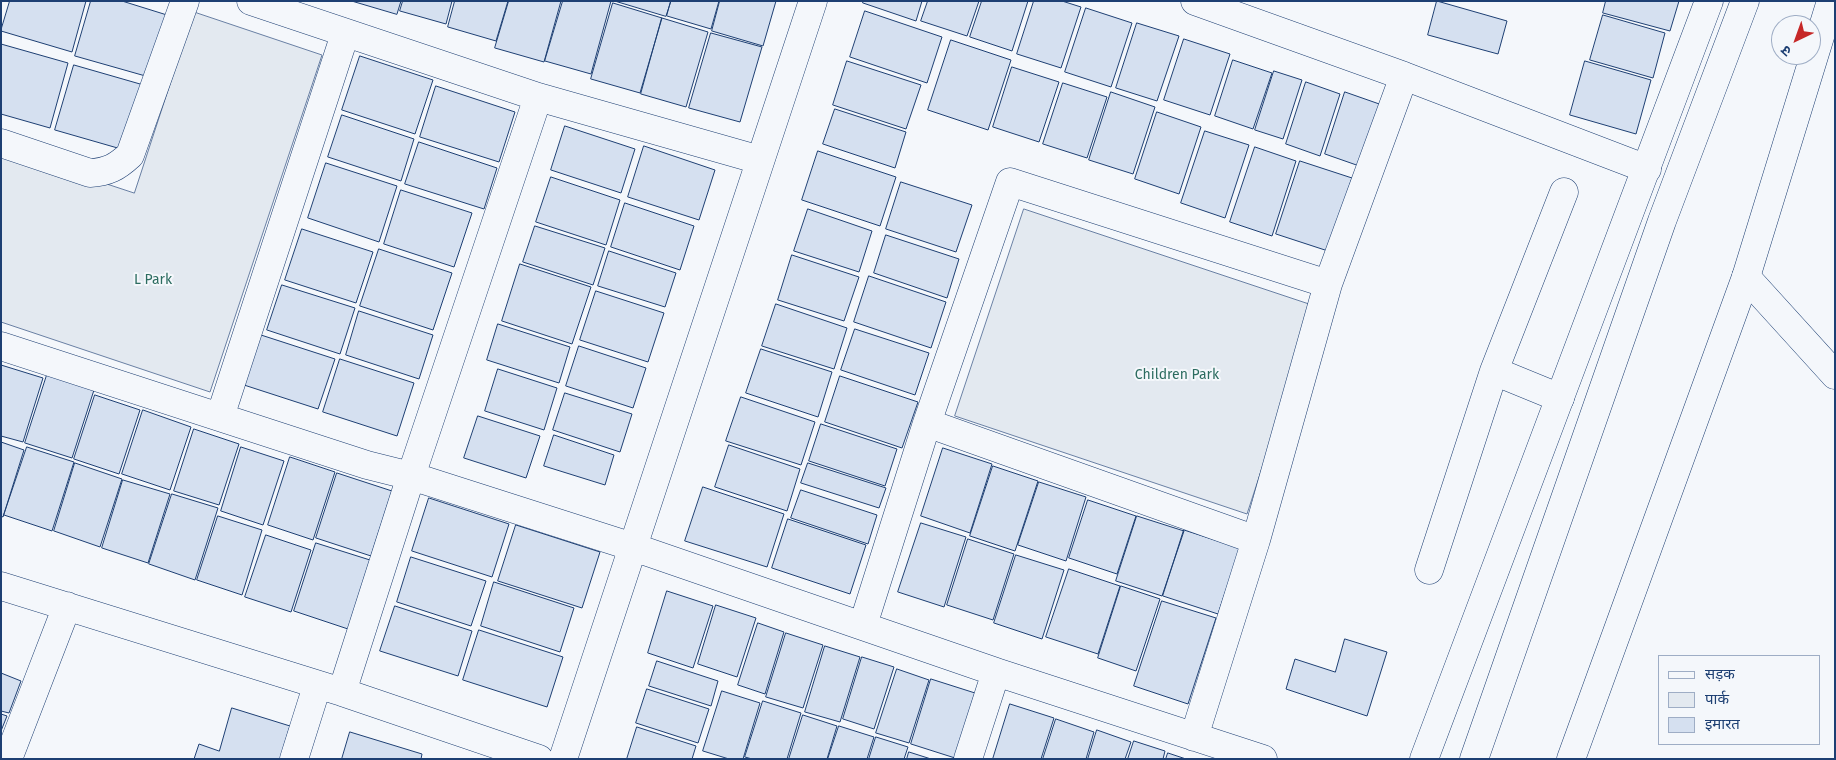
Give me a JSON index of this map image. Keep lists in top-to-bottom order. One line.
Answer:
{"parks":["L Park","Children Park"],"legend":["सड़क","पार्क","इमारत"],"north":"bottom left"}
